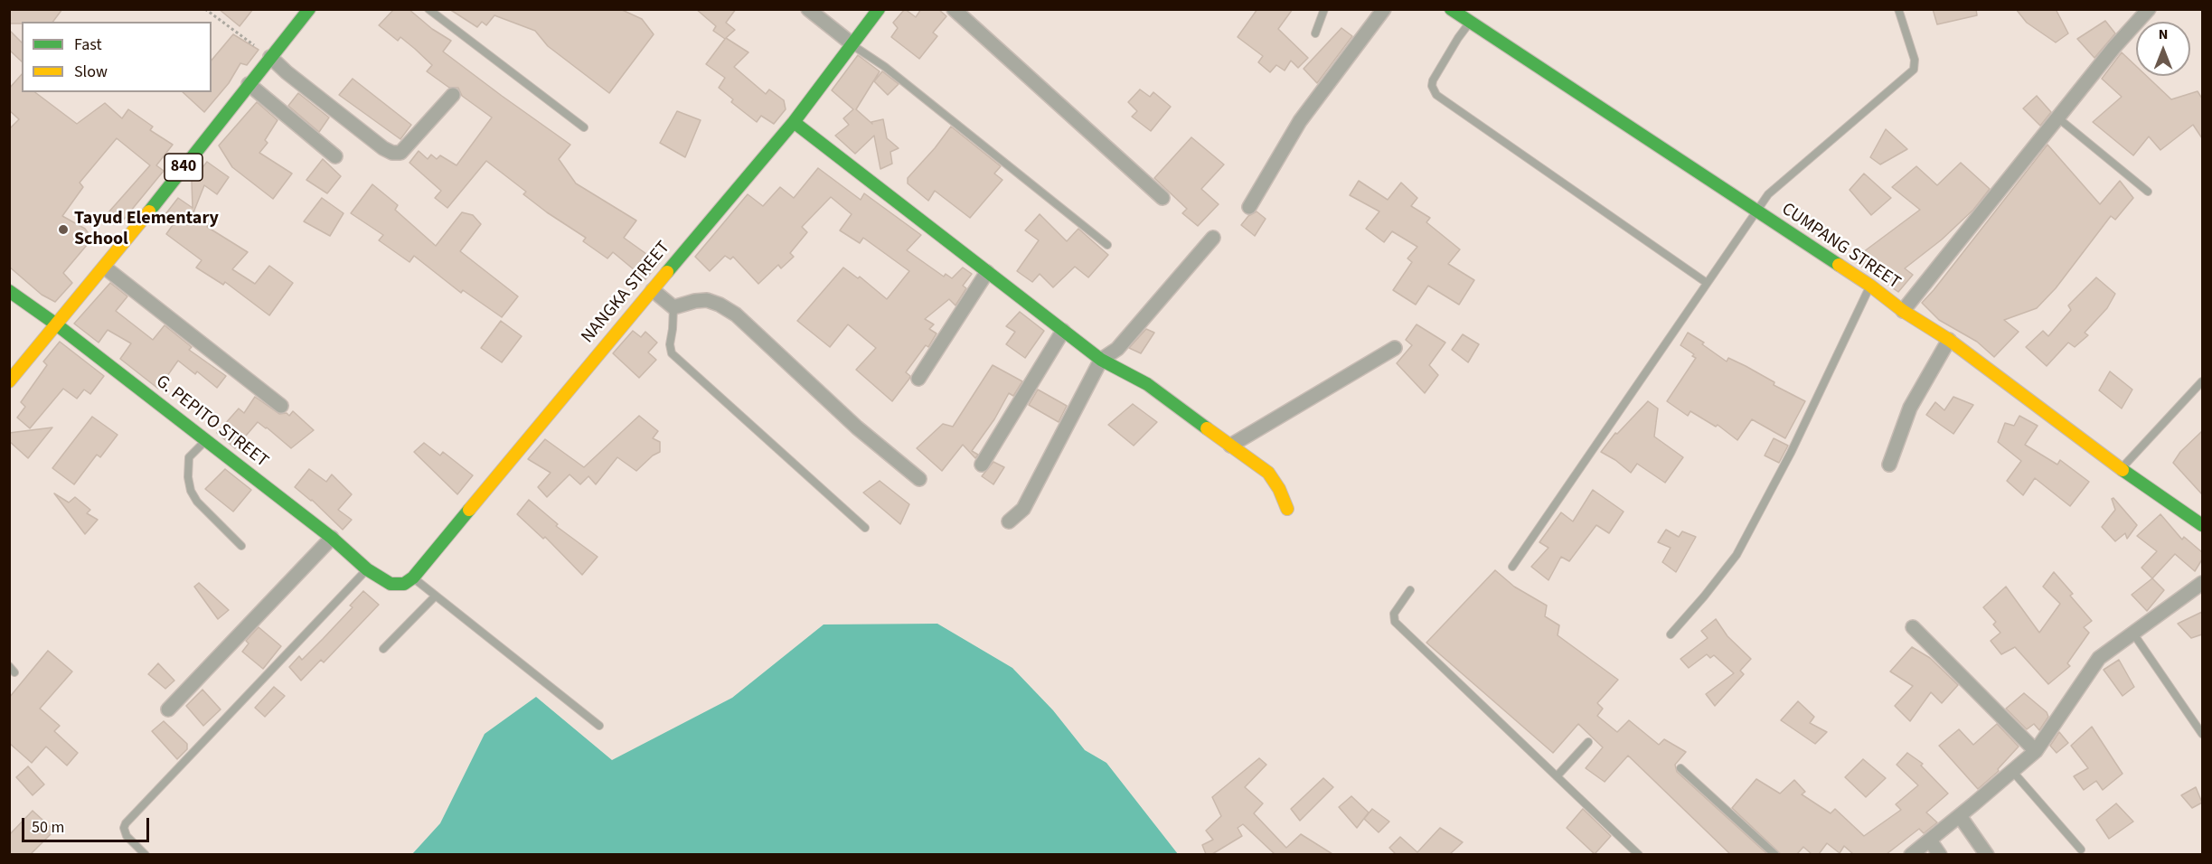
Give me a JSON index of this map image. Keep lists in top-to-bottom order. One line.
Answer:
{"streets":{"main road":["840","CUMPANG STREET","NANGKA STREET","G. PEPITO STREET"]},"crossings":[["840","G. PEPITO STREET"],["NANGKA STREET","G. PEPITO STREET"]],"places":["Tayud Elementary School"],"legend":["Fast","Slow"],"scale_bar":"50 m","north":"top"}
